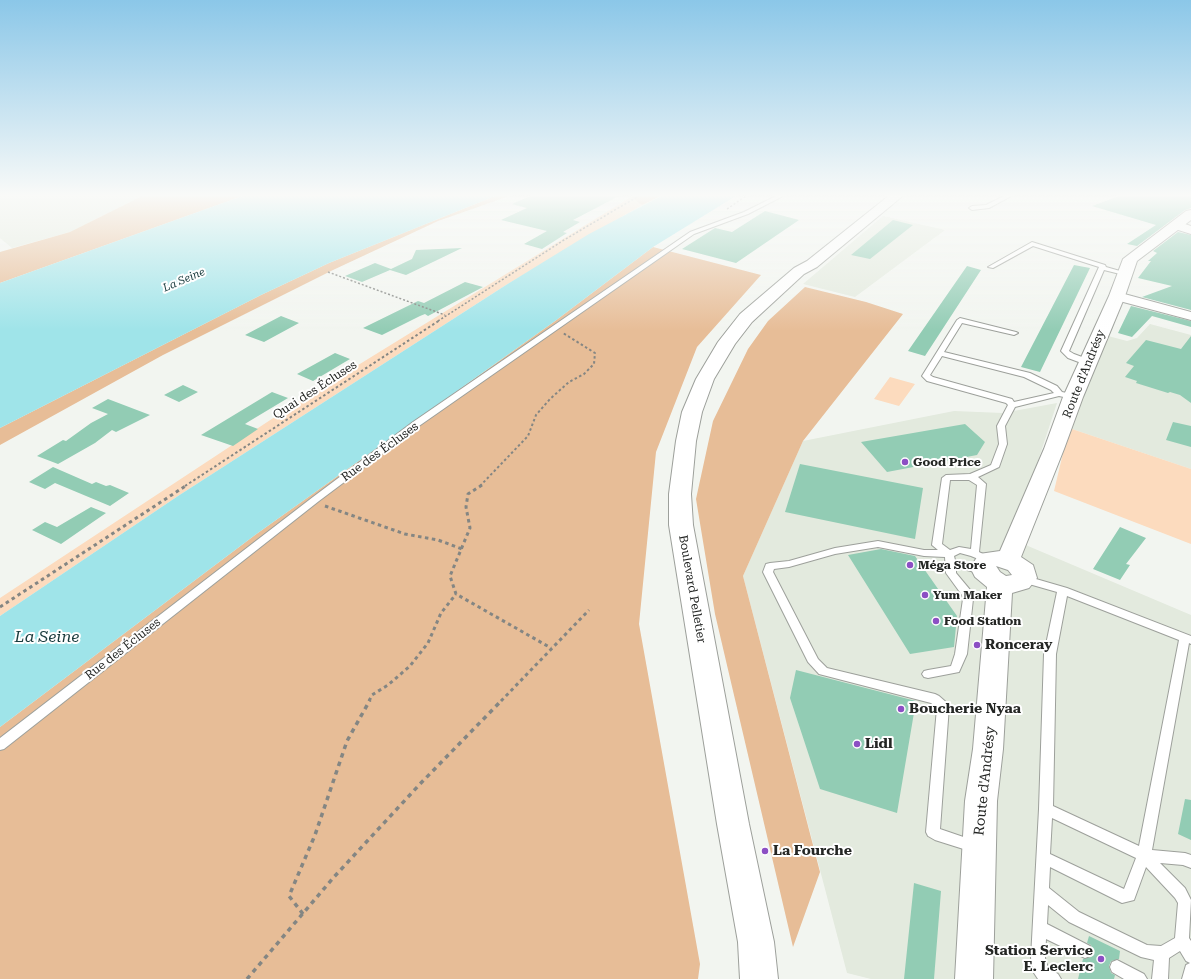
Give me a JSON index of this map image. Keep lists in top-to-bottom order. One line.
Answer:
{"streets":{"main road":["Route d'Andrésy","Boulevard Pelletier"],"lane":["Rue des Écluses"],"path":["Quai des Écluses"]},"water":["La Seine"],"places":["Good Price","Méga Store","Yum Maker","Food Station","Ronceray","Boucherie Nyaa","Lidl","La Fourche","Station Service E. Leclerc"]}
